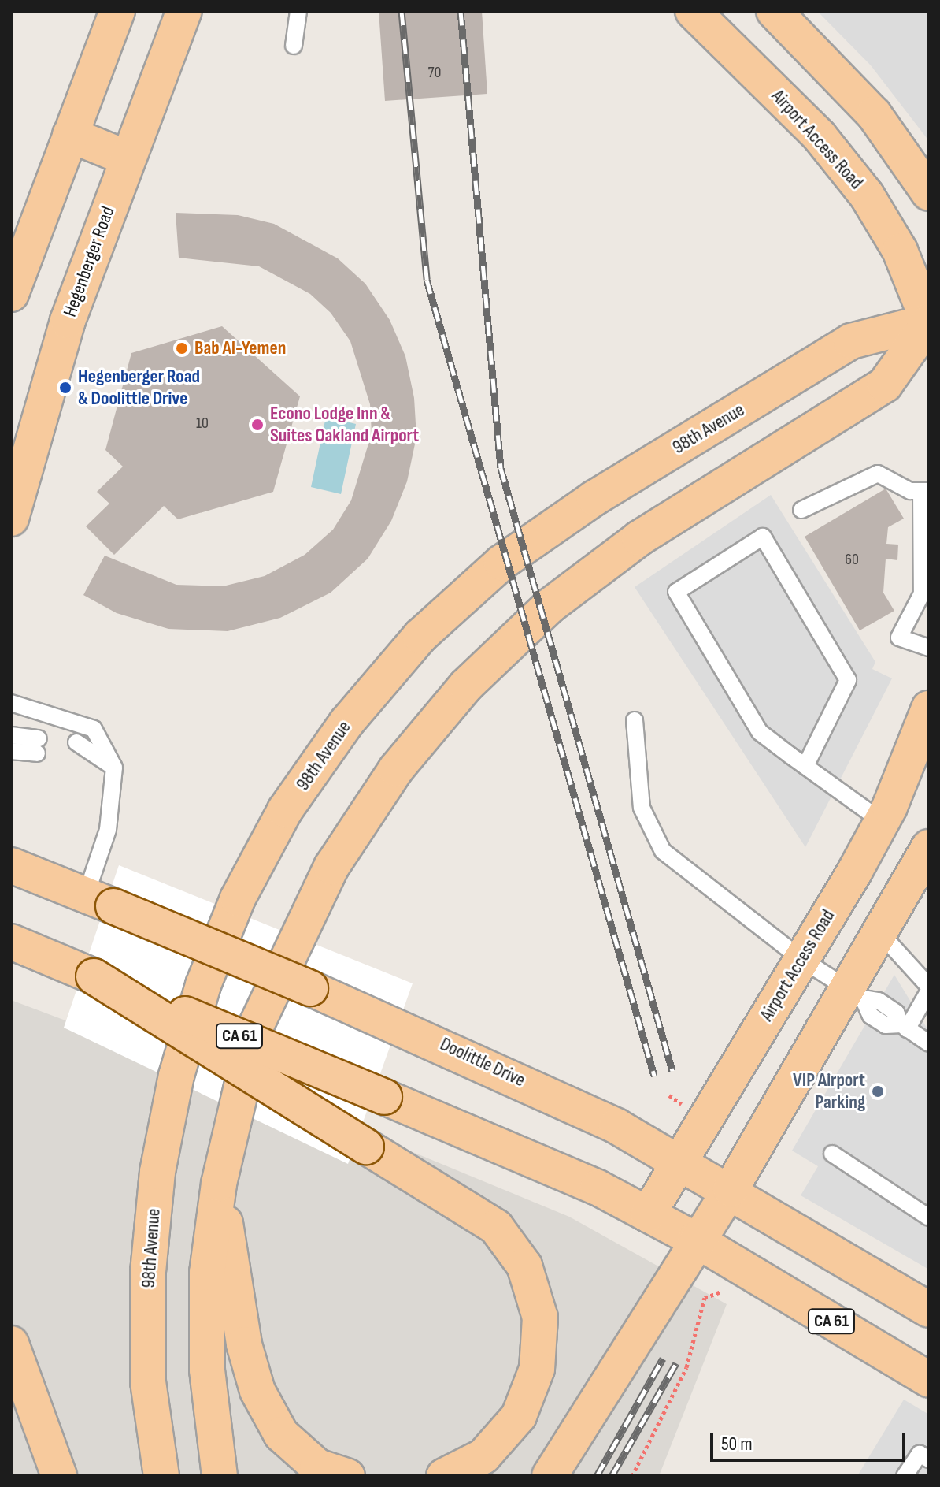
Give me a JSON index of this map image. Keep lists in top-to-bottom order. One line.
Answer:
{"streets":{"main road":["Airport Access Road","Hegenberger Road","98th Avenue","CA 61","Doolittle Drive"]},"crossings":[["Airport Access Road","98th Avenue"],["Airport Access Road","CA 61"],["Airport Access Road","Doolittle Drive"]],"places":["Bab Al-Yemen","Hegenberger Road & Doolittle Drive","Econo Lodge Inn & Suites Oakland Airport","VIP Airport Parking"],"house_numbers":["70","10","60"],"scale_bar":"50 m"}
